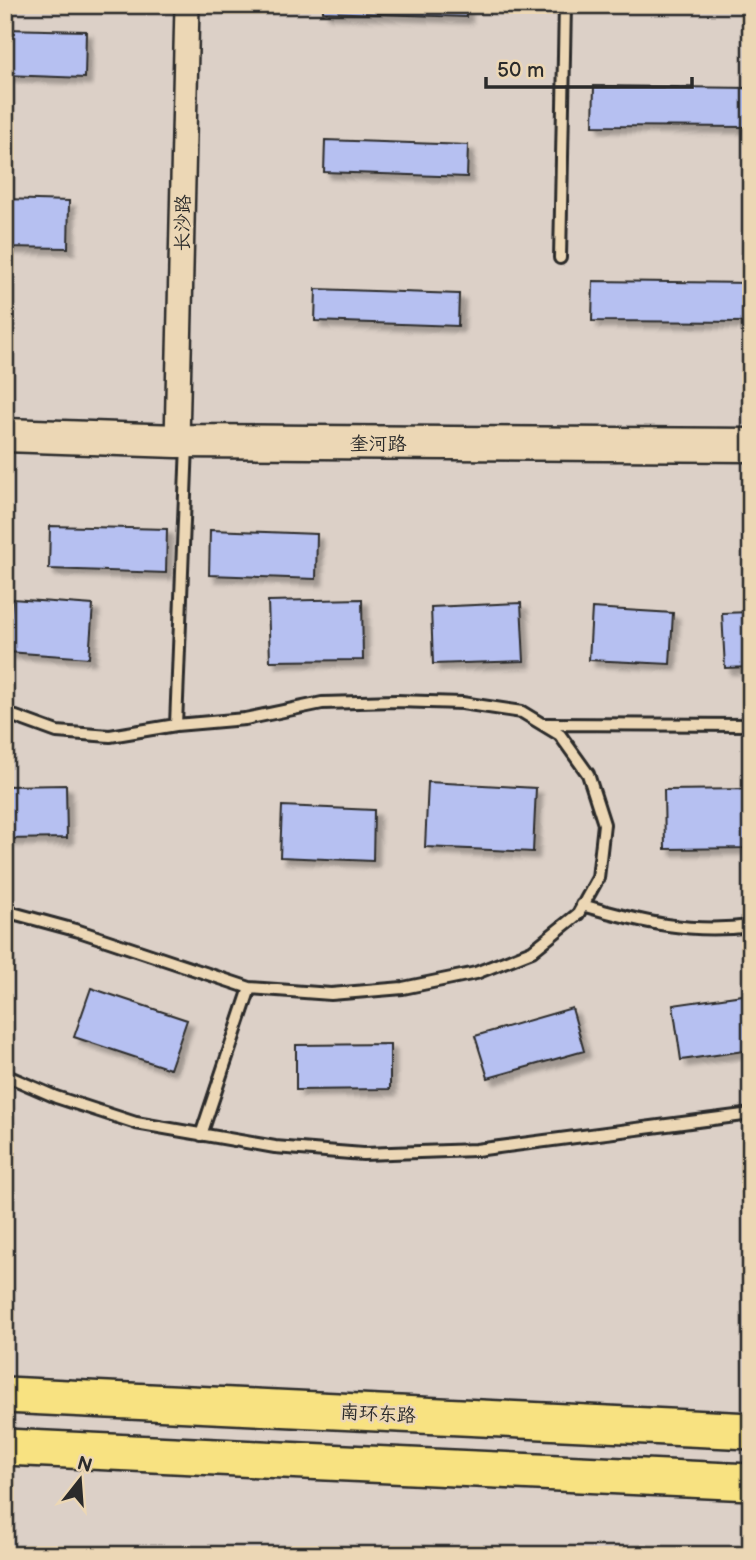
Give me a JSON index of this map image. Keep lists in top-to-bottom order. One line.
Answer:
{"streets":{"main road":["南环东路"],"street":["长沙路","奎河路"]},"crossings":[["长沙路","奎河路"]],"scale_bar":"50 m","north":"top"}
